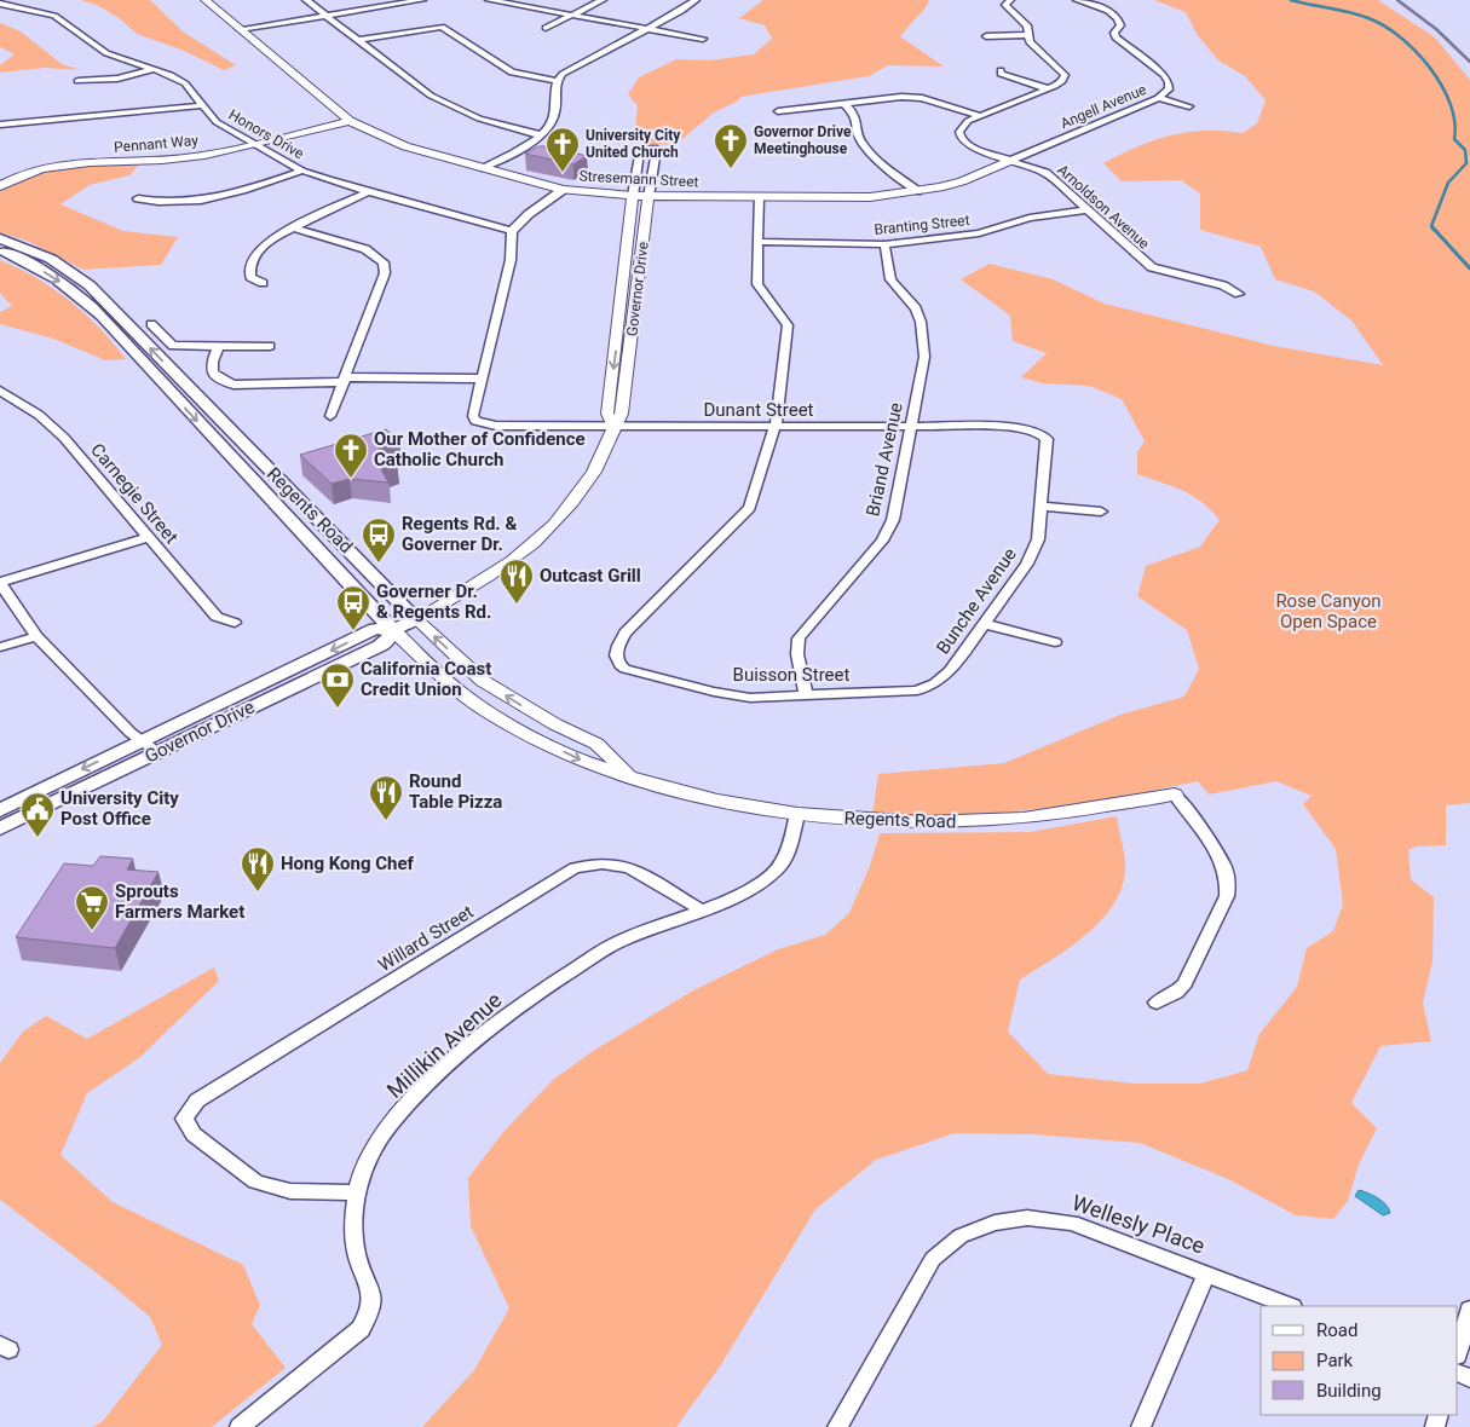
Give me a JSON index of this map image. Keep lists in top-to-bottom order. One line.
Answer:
{"streets":{"main road":["Governor Drive","Regents Road"],"street":["Angell Avenue","Honors Drive","Pennant Way","Stresemann Street","Arnoldson Avenue","Branting Street","Dunant Street","Briand Avenue","Carnegie Street","Bunche Avenue","Buisson Street","Willard Street","Millikin Avenue","Wellesly Place"]},"crossings":[["Angell Avenue","Stresemann Street"],["Angell Avenue","Arnoldson Avenue"],["Honors Drive","Pennant Way"],["Pennant Way","Stresemann Street"],["Stresemann Street","Arnoldson Avenue"],["Stresemann Street","Governor Drive"],["Arnoldson Avenue","Branting Street"],["Branting Street","Briand Avenue"],["Governor Drive","Dunant Street"],["Governor Drive","Regents Road"],["Dunant Street","Briand Avenue"],["Dunant Street","Bunche Avenue"],["Dunant Street","Buisson Street"],["Briand Avenue","Buisson Street"],["Regents Road","Millikin Avenue"],["Bunche Avenue","Buisson Street"],["Willard Street","Millikin Avenue"]],"parks":["Rose Canyon Open Space"],"places":{"church":["Governor Drive Meetinghouse","University City United Church","Our Mother of Confidence Catholic Church"],"bus stop":["Regents Rd. & Governer Dr.","Governer Dr. & Regents Rd."],"restaurant":["Outcast Grill","Round Table Pizza","Hong Kong Chef"],"bank":["California Coast Credit Union"],"public building":["University City Post Office"],"supermarket":["Sprouts Farmers Market"]},"legend":["Road","Park","Building"]}
